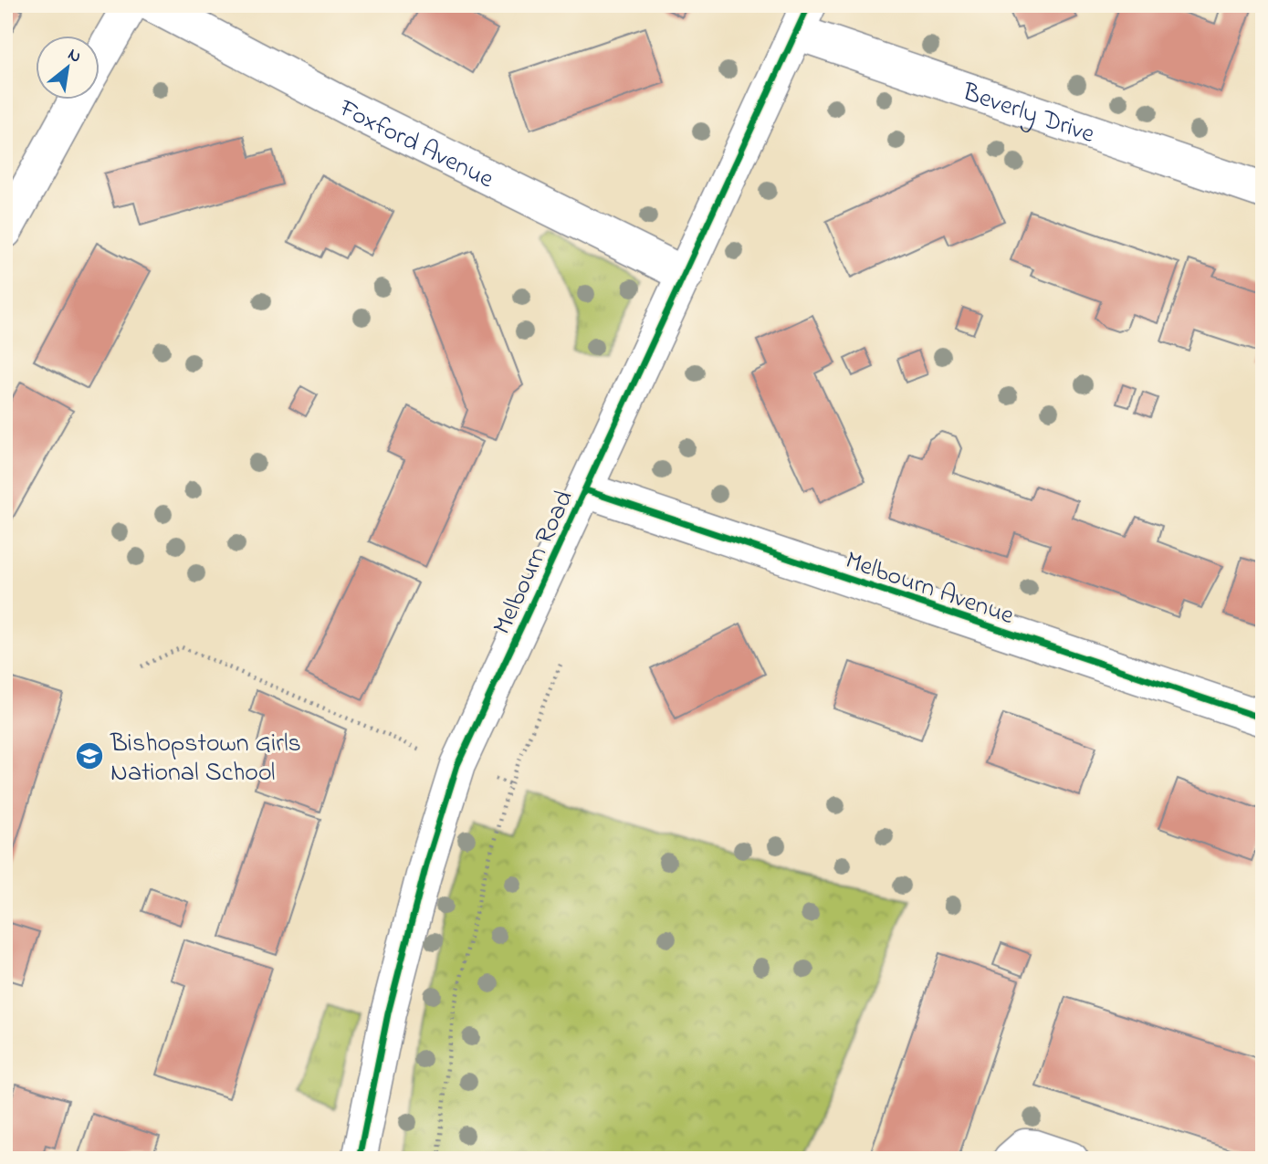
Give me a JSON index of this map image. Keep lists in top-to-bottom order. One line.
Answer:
{"streets":{"street":["Beverly Drive","Foxford Avenue","Melbourn Road","Melbourn Avenue"]},"crossings":[["Beverly Drive","Melbourn Road"],["Foxford Avenue","Melbourn Road"],["Melbourn Road","Melbourn Avenue"]],"places":{"school or university":["Bishopstown Girls National School"]},"north":"top right"}
